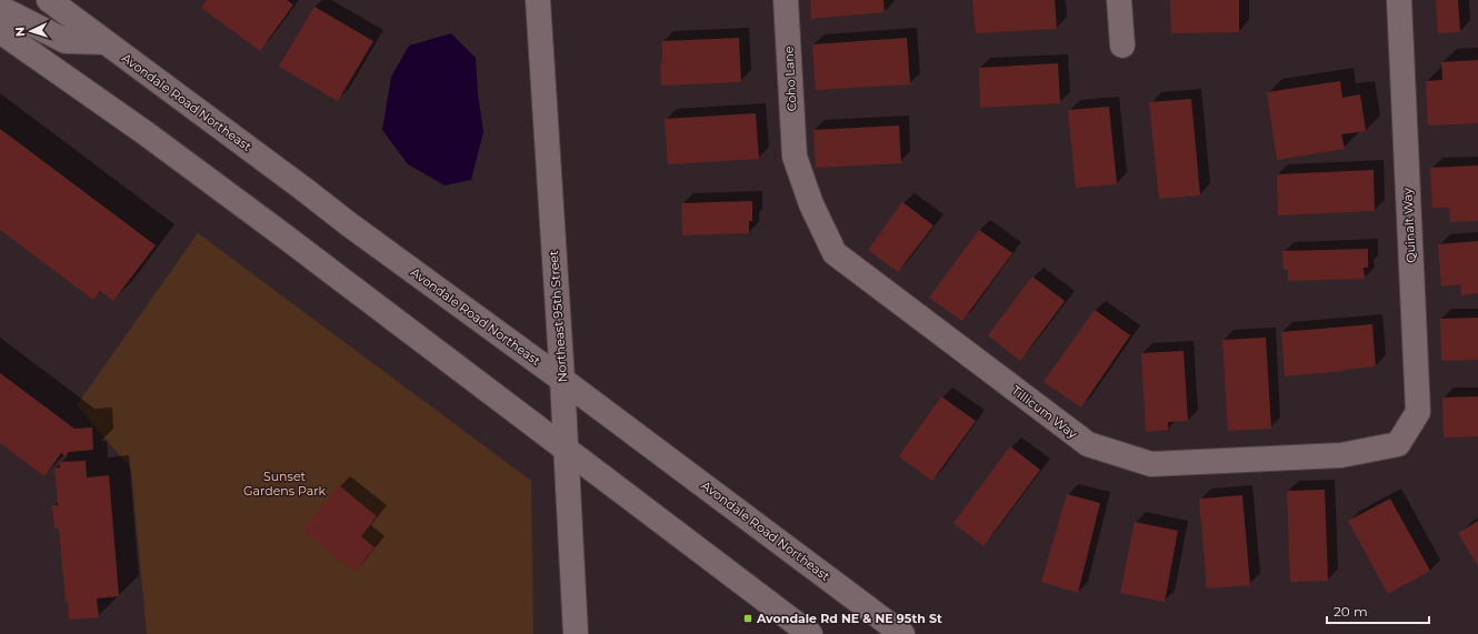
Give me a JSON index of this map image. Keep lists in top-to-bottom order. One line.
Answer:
{"streets":{"main road":["Coho Lane","Avondale Road Northeast","Quinalt Way","Northeast 95th Street","Tillicum Way"]},"crossings":[["Coho Lane","Tillicum Way"],["Avondale Road Northeast","Northeast 95th Street"],["Quinalt Way","Tillicum Way"]],"parks":["Sunset Gardens Park"],"places":{"transit":["Avondale Rd NE & NE 95th St"]},"scale_bar":"20 m","north":"left"}
